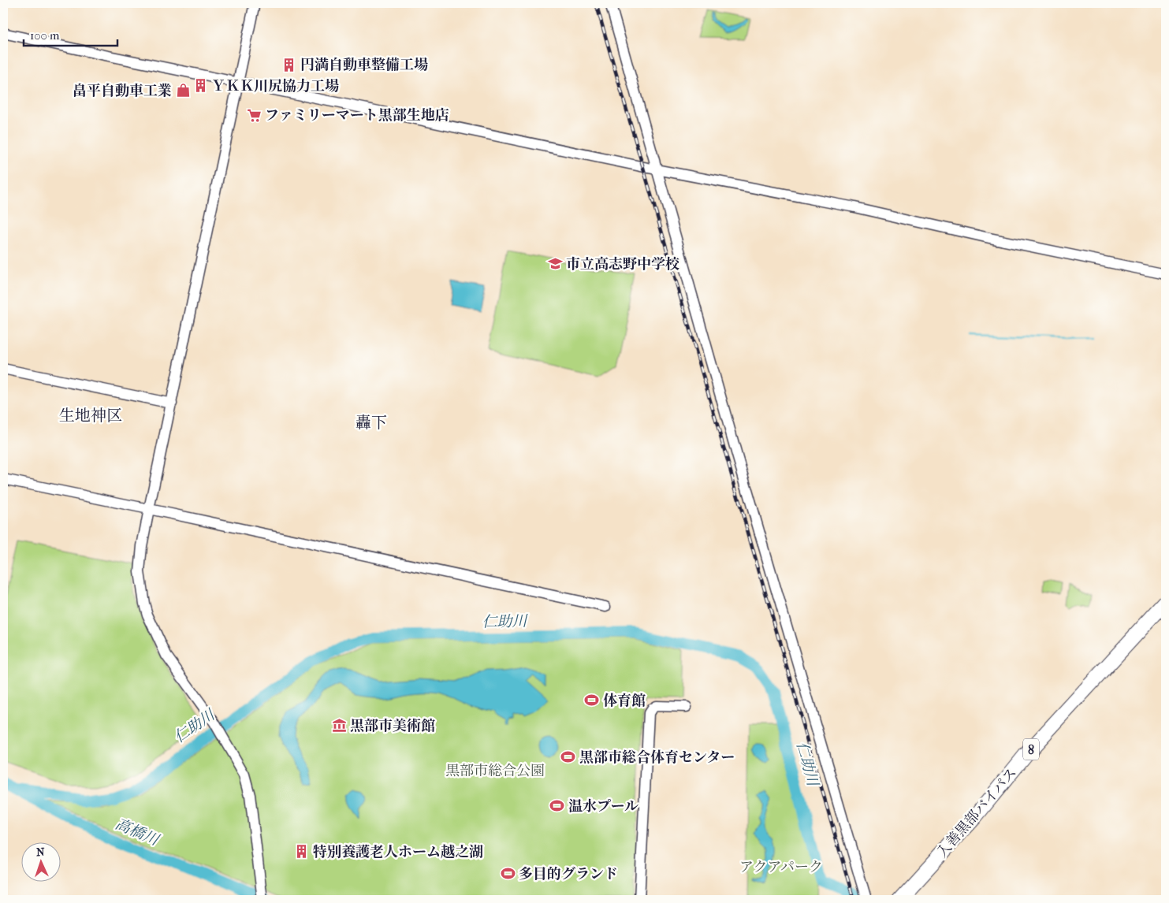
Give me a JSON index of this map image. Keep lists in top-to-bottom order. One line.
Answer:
{"streets":{"highway":["8","入善黒部バイパス"]},"districts":["生地神区","轟下"],"water":["仁助川","高橋川"],"parks":["黒部市総合公園","アクアパーク"],"places":{"building":["円満自動車整備工場","ＹＫＫ川尻協力工場","特別養護老人ホーム越之湖"],"shop":["畠平自動車工業"],"supermarket":["ファミリーマート黒部生地店"],"school or university":["市立高志野中学校"],"sports":["体育館","黒部市総合体育センター","温水プール","多目的グランド"],"museum":["黒部市美術館"]},"scale_bar":"100 m","north":"top"}
